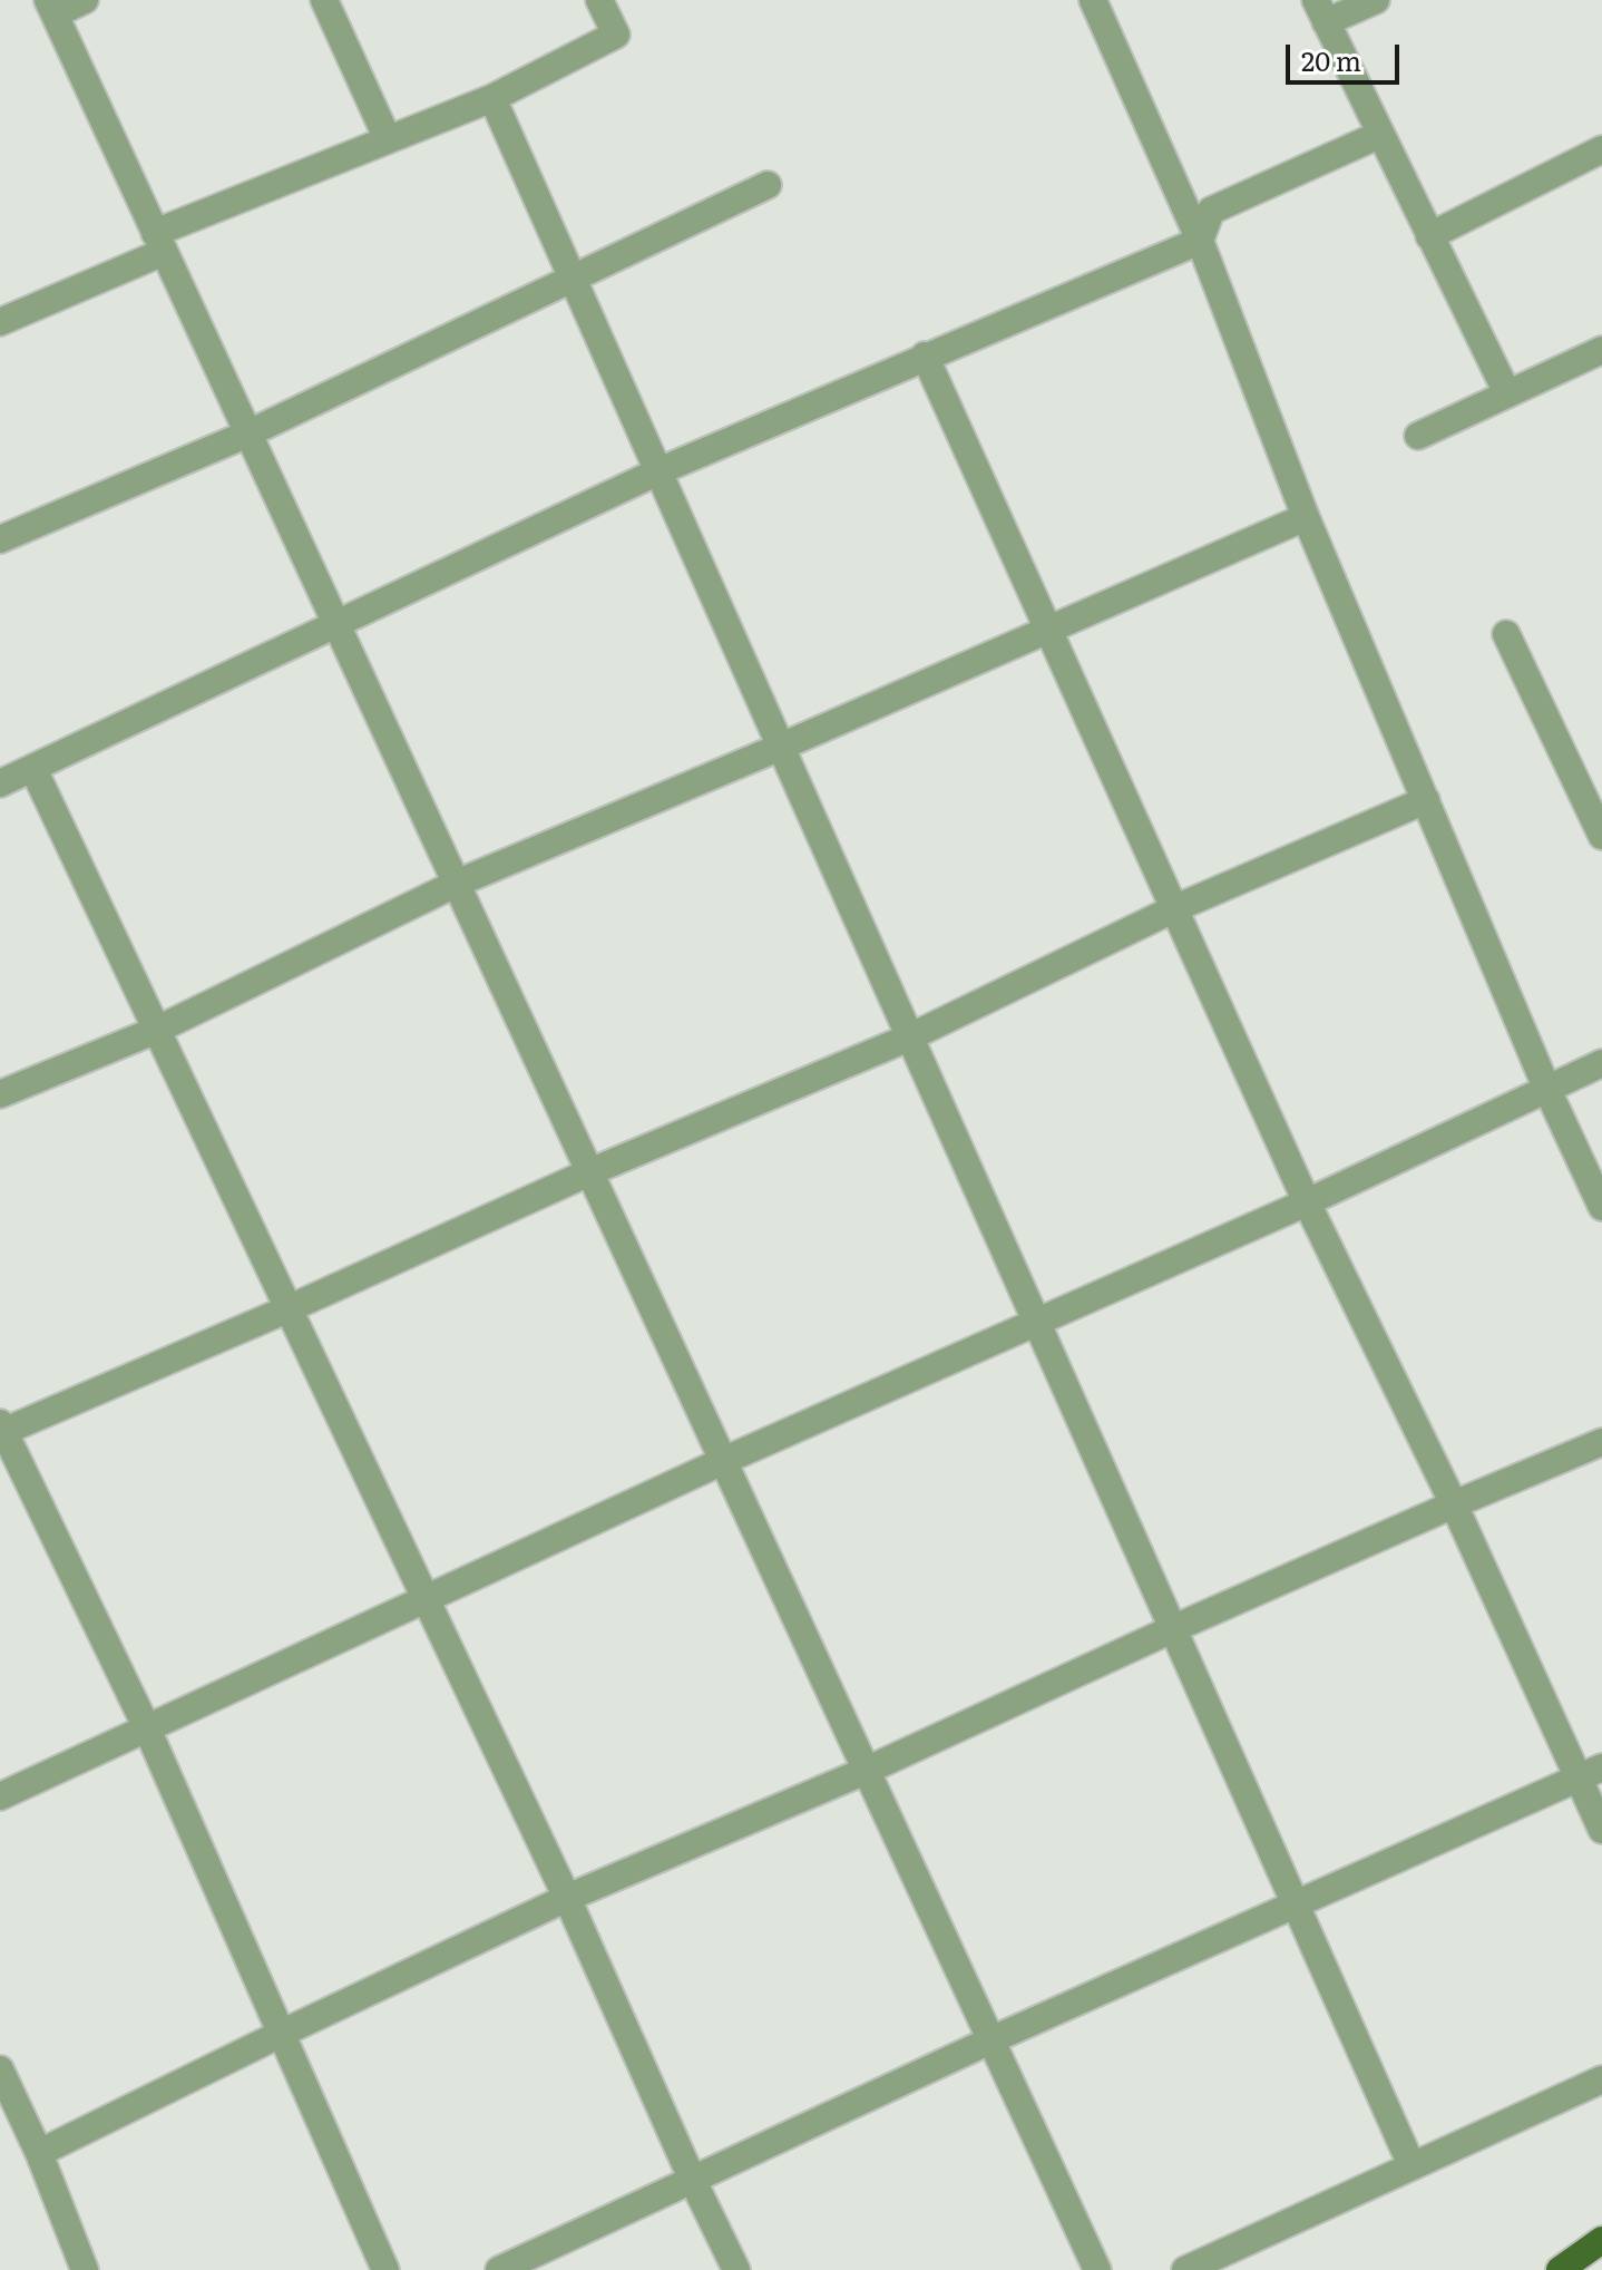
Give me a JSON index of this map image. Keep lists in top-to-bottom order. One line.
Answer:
{"scale_bar":"20 m"}
